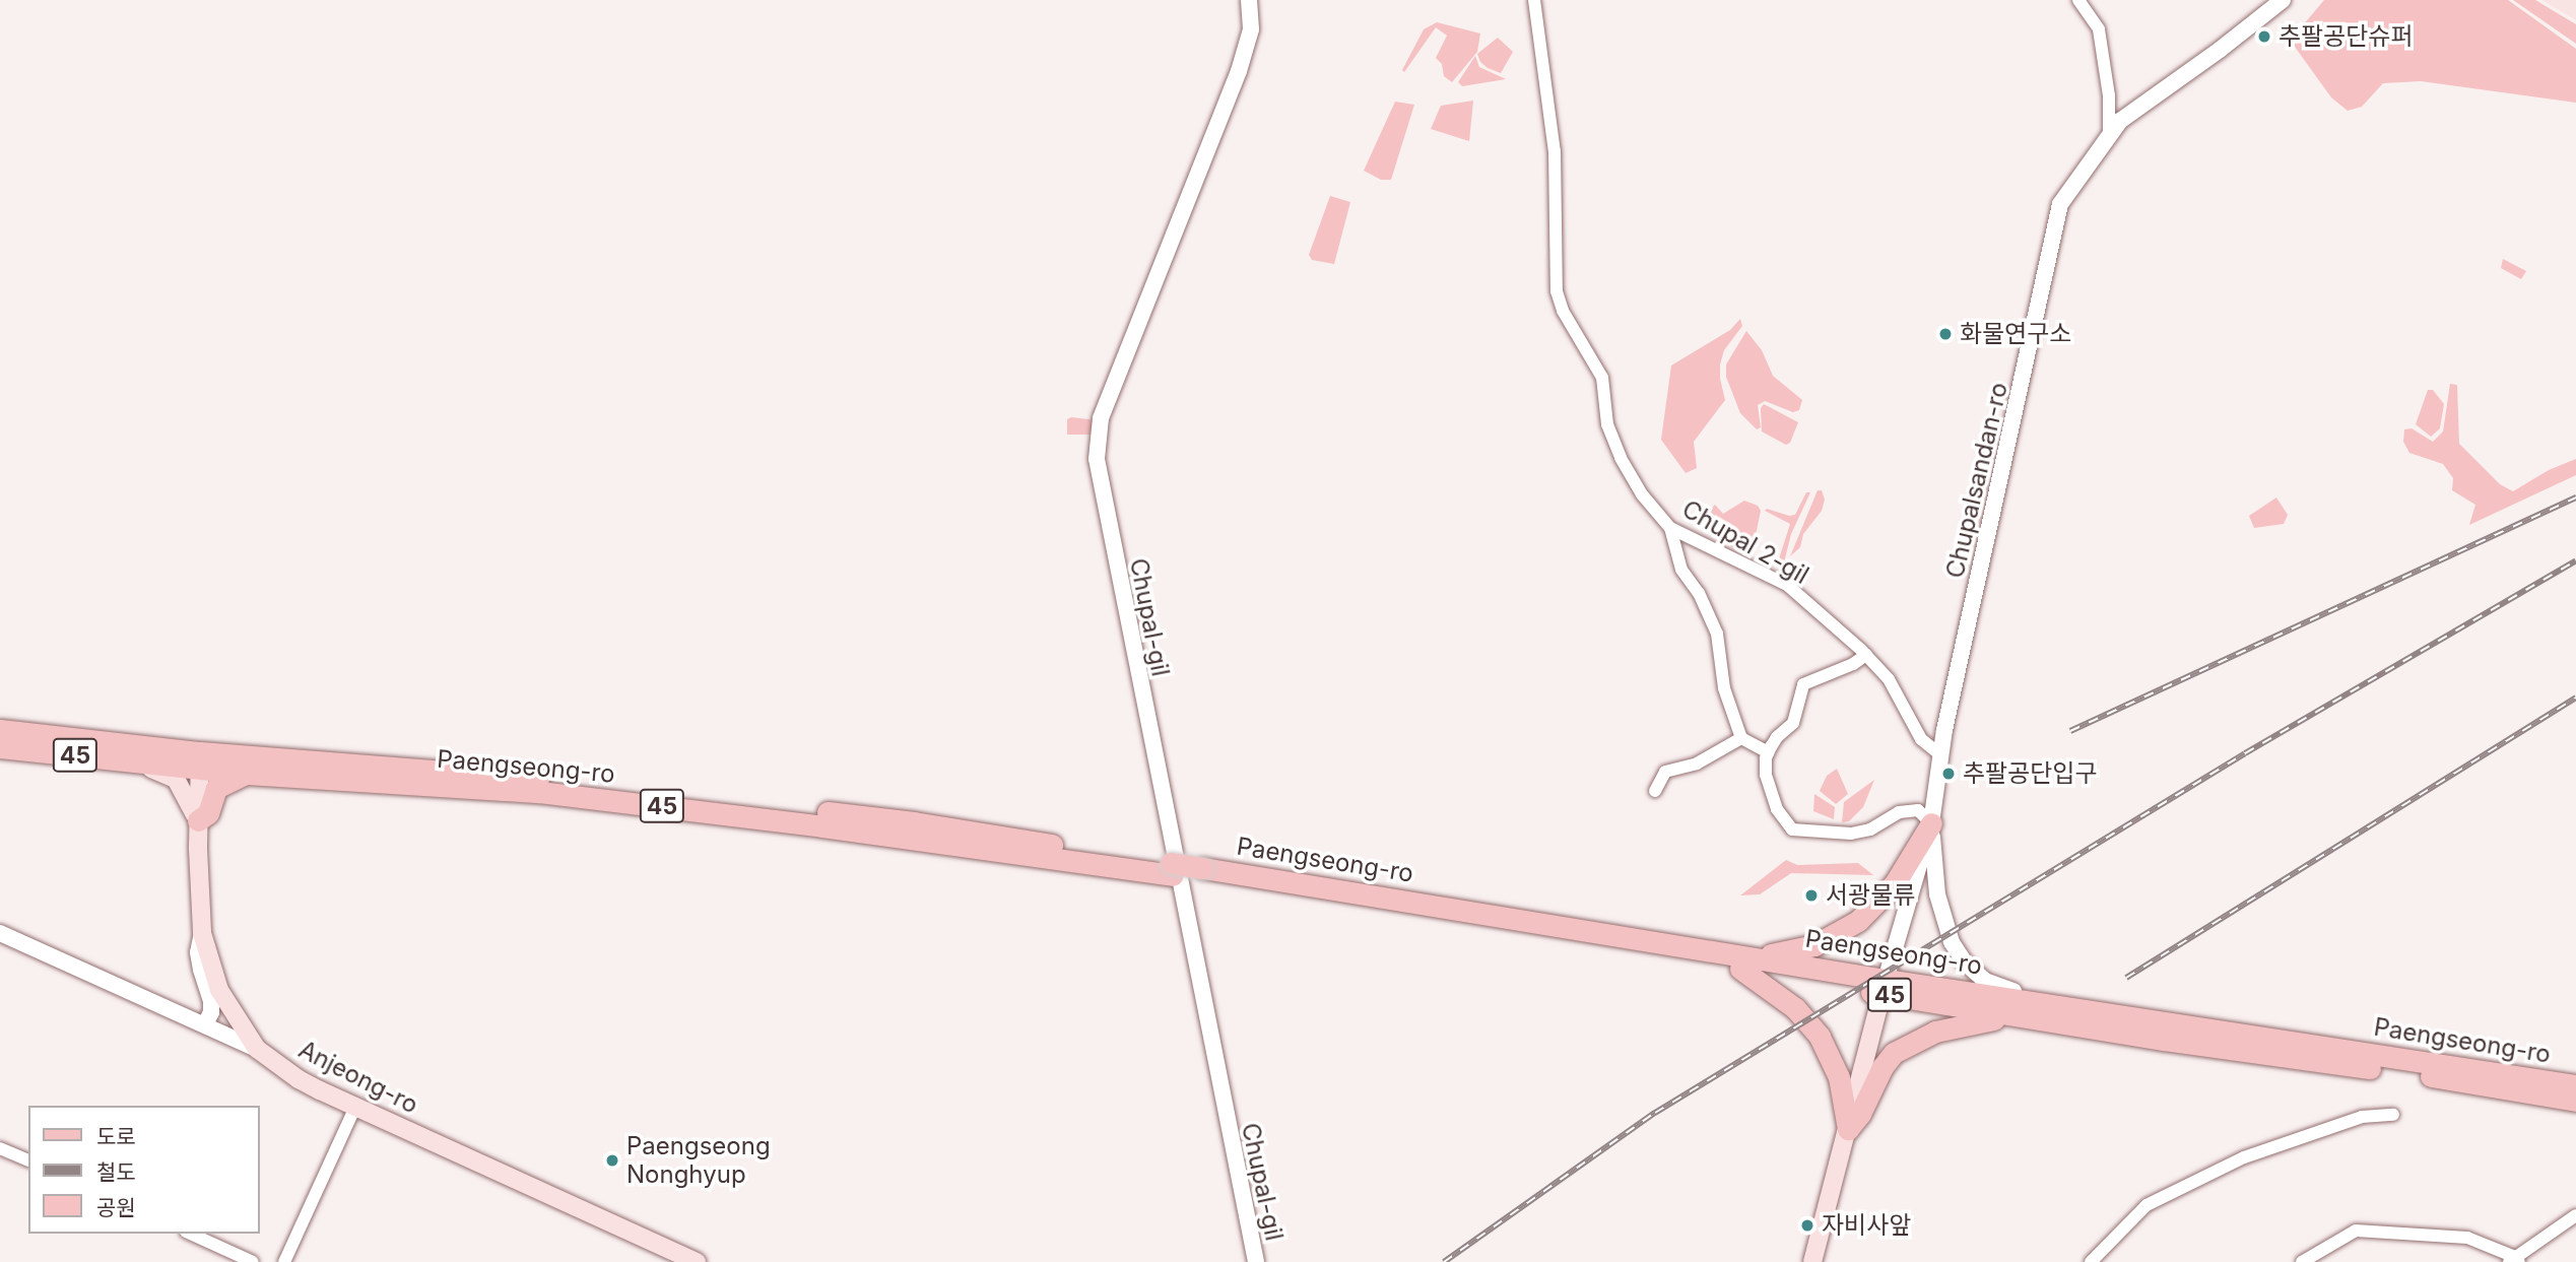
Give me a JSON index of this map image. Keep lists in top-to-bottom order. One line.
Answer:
{"streets":{"main road":["45","Paengseong-ro","Anjeong-ro"],"street":["Chupalsandan-ro","Chupal 2-gil","Chupal-gil"]},"crossings":[["Chupalsandan-ro","Chupal 2-gil"],["Chupalsandan-ro","Paengseong-ro"]],"places":["추팔공단슈퍼","화물연구소","추팔공단입구","서광물류","Paengseong Nonghyup","자비사앞"],"legend":["도로","철도","공원"]}
